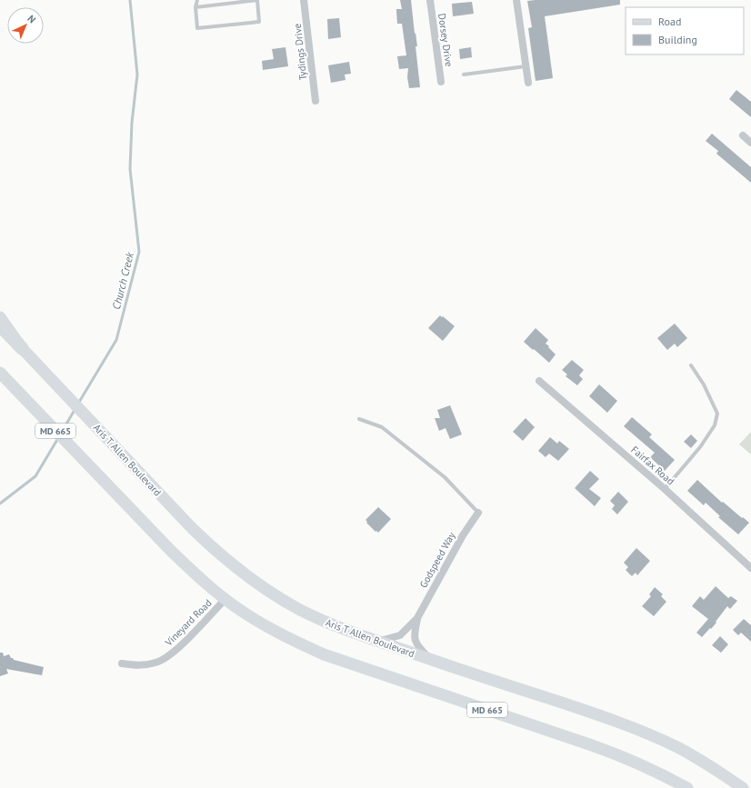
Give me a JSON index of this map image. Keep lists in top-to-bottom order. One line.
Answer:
{"streets":{"highway":["MD 665","Aris T Allen Boulevard"],"street":["Dorsey Drive","Tydings Drive","Fairfax Road","Godspeed Way","Vineyard Road"]},"crossings":[["MD 665","Vineyard Road"],["Aris T Allen Boulevard","Godspeed Way"]],"water":["Church Creek"],"legend":["Road","Building"],"north":"top right"}
